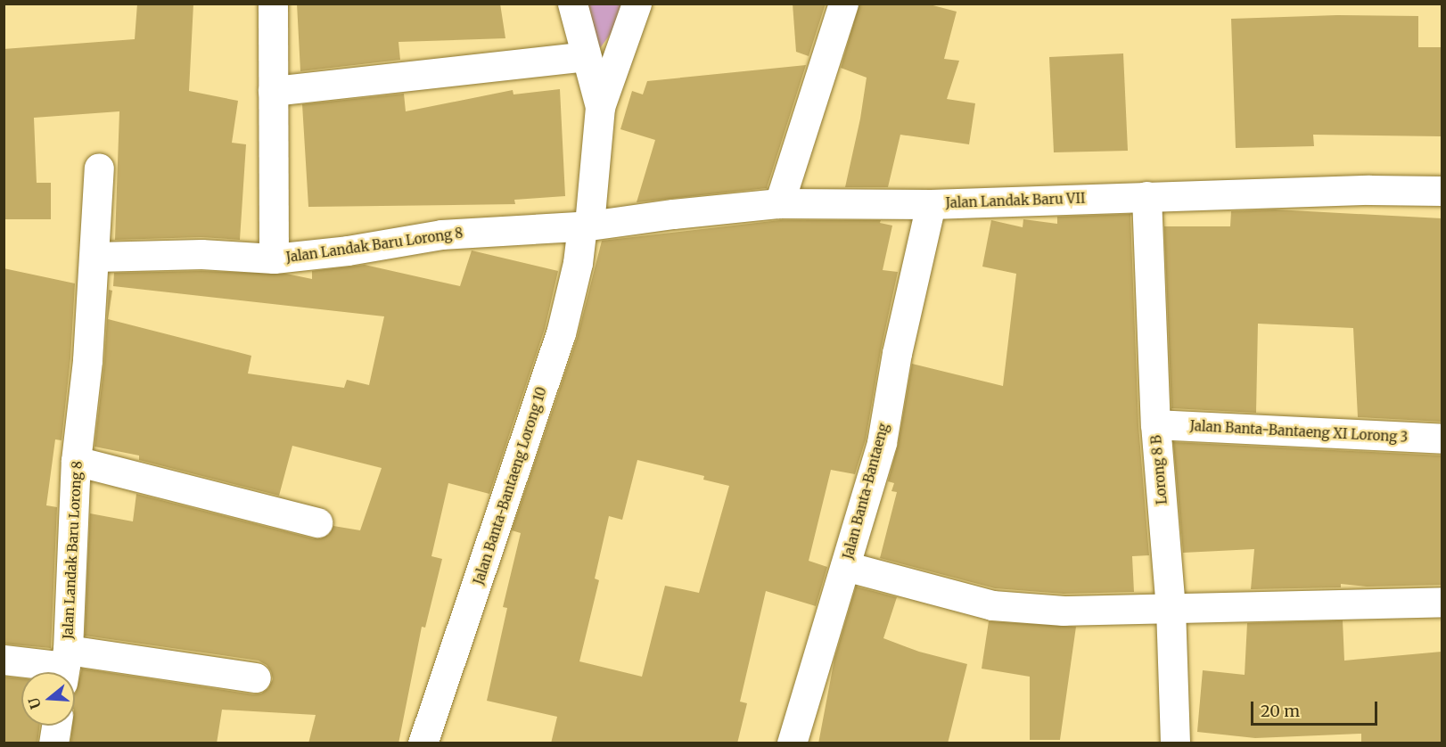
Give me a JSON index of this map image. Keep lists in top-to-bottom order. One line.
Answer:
{"streets":{"street":["Jalan Landak Baru VII","Jalan Landak Baru Lorong 8","Jalan Banta-Bantaeng XI Lorong 3","Lorong 8 B","Jalan Banta-Bantaeng Lorong 10","Jalan Banta-Bantaeng"]},"crossings":[["Jalan Landak Baru VII","Jalan Landak Baru Lorong 8"],["Jalan Landak Baru VII","Lorong 8 B"],["Jalan Landak Baru VII","Jalan Banta-Bantaeng Lorong 10"],["Jalan Landak Baru VII","Jalan Banta-Bantaeng"],["Jalan Landak Baru Lorong 8","Jalan Banta-Bantaeng Lorong 10"],["Jalan Banta-Bantaeng XI Lorong 3","Lorong 8 B"]],"scale_bar":"20 m","north":"left"}
